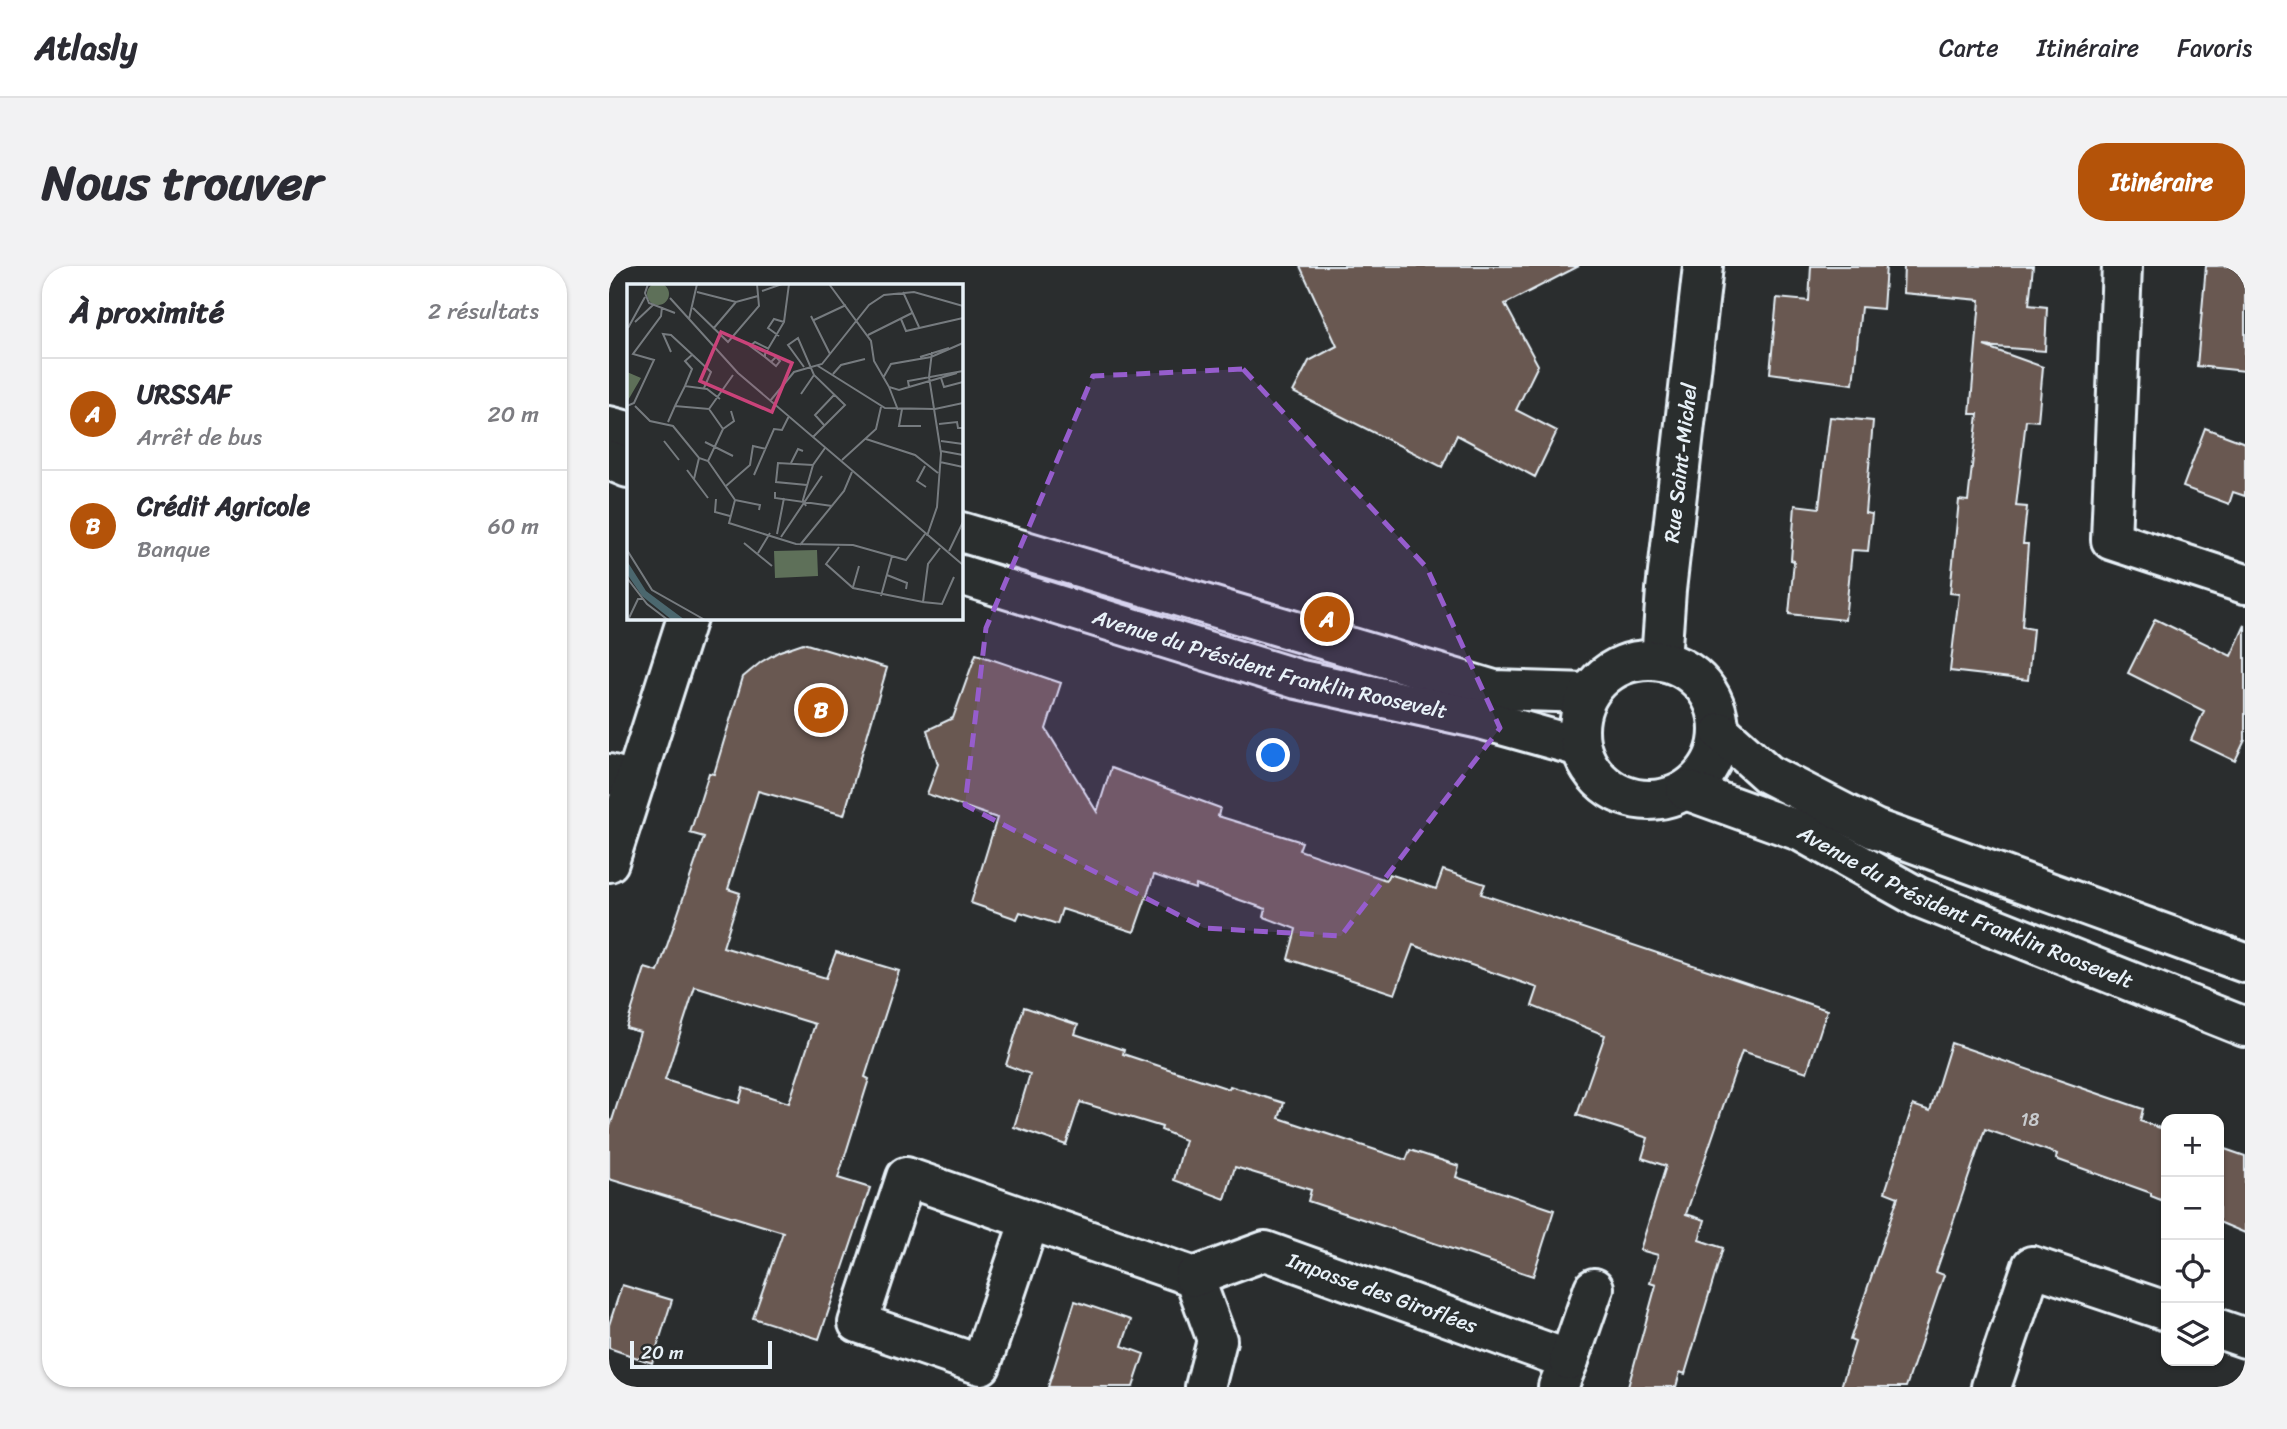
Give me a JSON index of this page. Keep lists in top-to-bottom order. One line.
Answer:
{"streets":{"main road":["Rue Saint-Michel","Avenue du Président Franklin Roosevelt","Impasse des Giroflées"]},"crossings":[["Rue Saint-Michel","Avenue du Président Franklin Roosevelt"]],"house_numbers":["18"],"scale_bar":"20 m","page":{"header":"Atlasly","nav":["Carte","Itinéraire","Favoris"],"title":"Nous trouver","buttons":"Itinéraire","heading":["À proximité","2 résultats"],"list":[{"mark":"A","name":"URSSAF","note":"Arrêt de bus","value":"20 m"},{"mark":"B","name":"Crédit Agricole","note":"Banque","value":"60 m"}],"pins":["A","B"],"map_buttons":["+","−"],"scale":"20 m"}}
